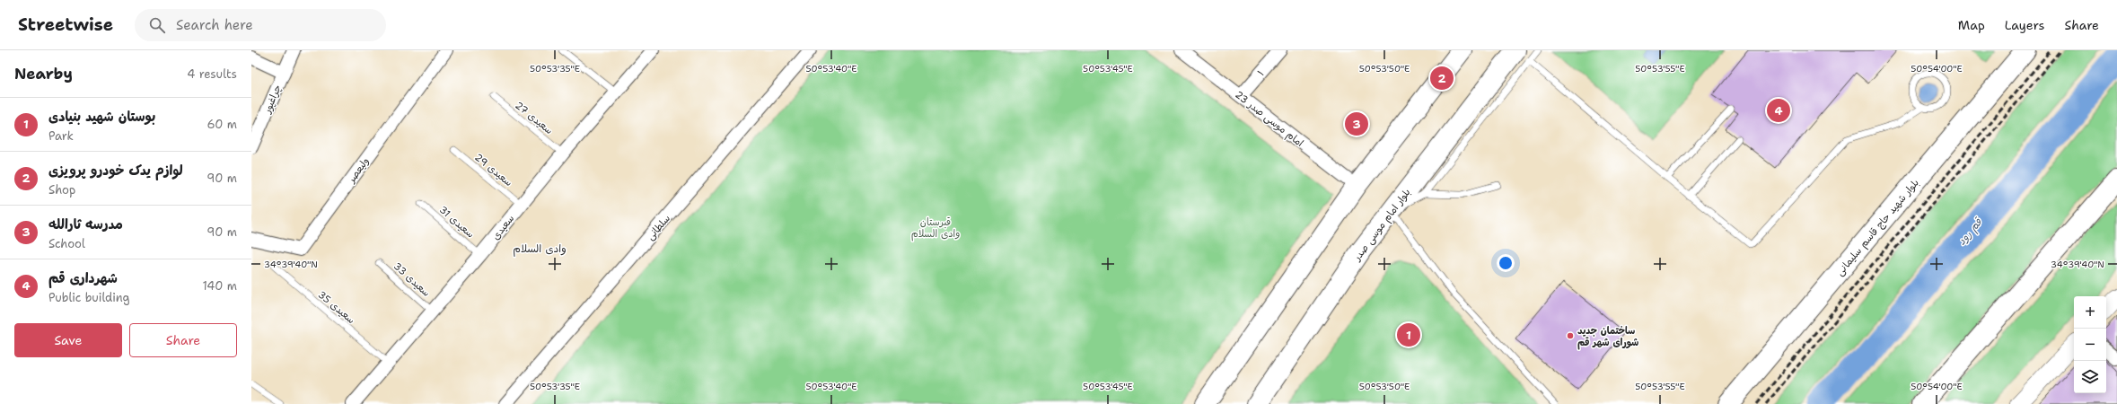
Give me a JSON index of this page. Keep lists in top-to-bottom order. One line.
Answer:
{"streets":{"main road":["بلوار امام موسی صدر","بلوار شهید حاج قاسم سلیمانی"],"street":["۱","چراغپور","امام موسی صدر 23","ولیعصر","سعیدی","سلطانی"],"lane":["سعیدی 27","سعیدی 29","سعیدی 31","سعیدی 33","سعیدی 35"]},"crossings":[["۱","امام موسی صدر 23"],["سعیدی 27","سعیدی"],["سعیدی 29","سعیدی"],["سعیدی 31","سعیدی"],["سعیدی","سعیدی 33"],["سعیدی","سعیدی 35"]],"districts":["وادی السلام"],"water":["قم رود"],"parks":["قبرستان وادی السلام"],"places":["ساختمان جدید شورای شهر قم"],"page":{"header":"Streetwise","search":"Search here","nav":["Map","Layers","Share"],"heading":["Nearby","4 results"],"pins":["2","4","3","1"],"list":[{"mark":"1","name":"بوستان شهید بنیادی","note":"Park","value":"60 m"},{"mark":"2","name":"لوازم یدک خودرو پرویزی","note":"Shop","value":"90 m"},{"mark":"3","name":"مدرسه ثارالله","note":"School","value":"90 m"},{"mark":"4","name":"شهرداری قم","note":"Public building","value":"140 m"}],"map_buttons":["+","−"],"buttons":["Save","Share"]},"coordinates":["50°53'35\"E","50°53'40\"E","50°53'45\"E","50°53'50\"E","50°53'55\"E","50°54'00\"E","34°39'40\"N"]}
